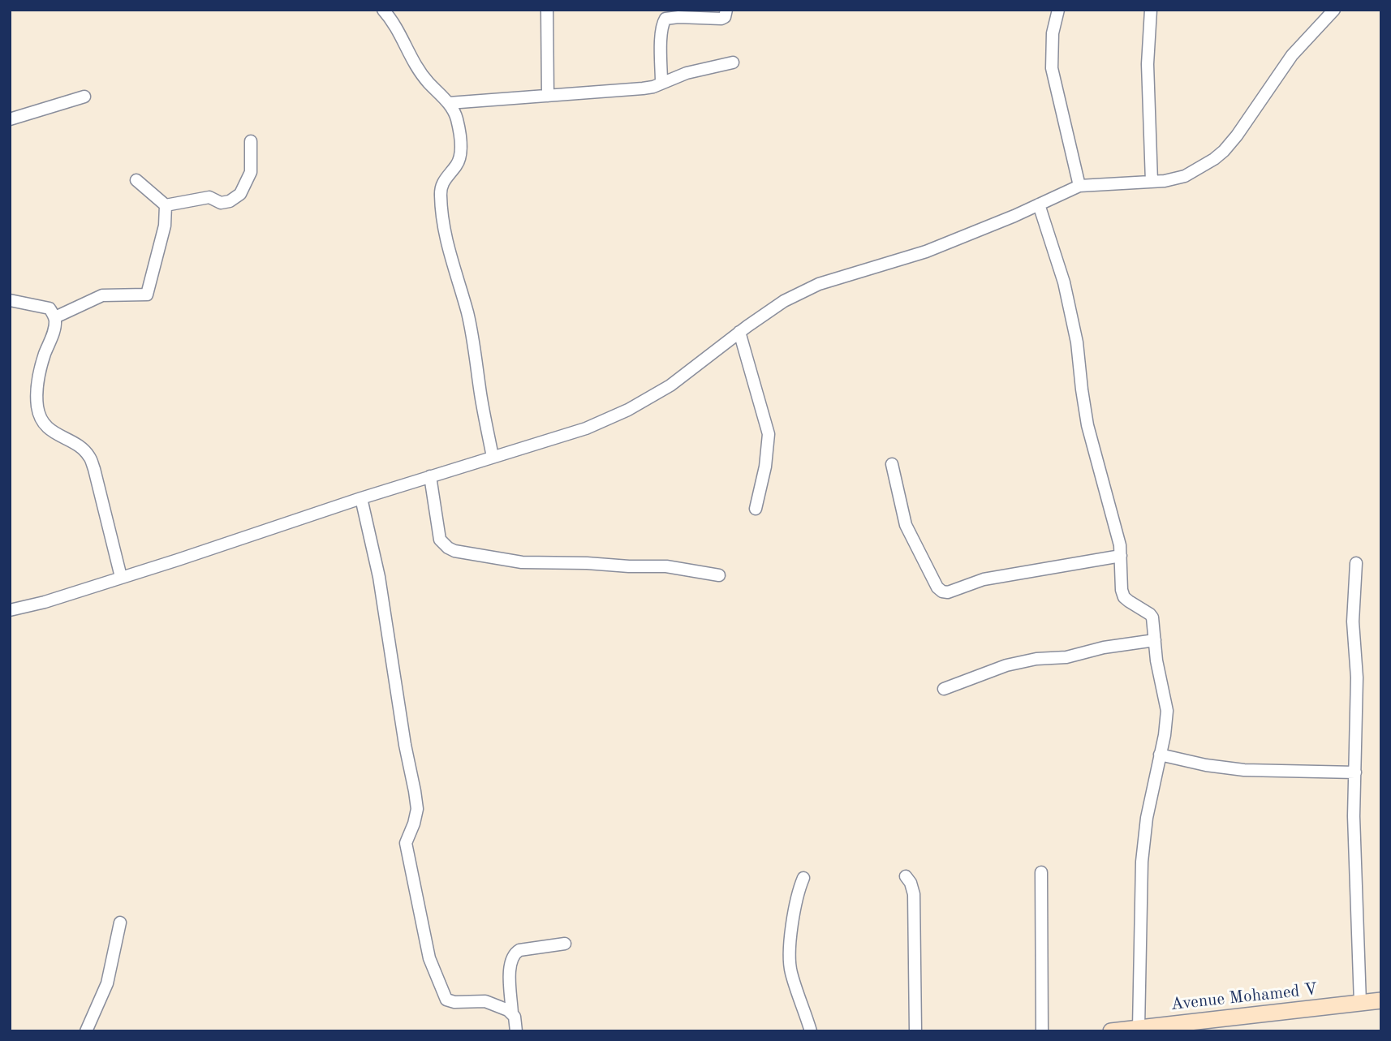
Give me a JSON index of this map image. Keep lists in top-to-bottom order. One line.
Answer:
{"streets":{"main road":["Avenue Mohamed V"]}}
